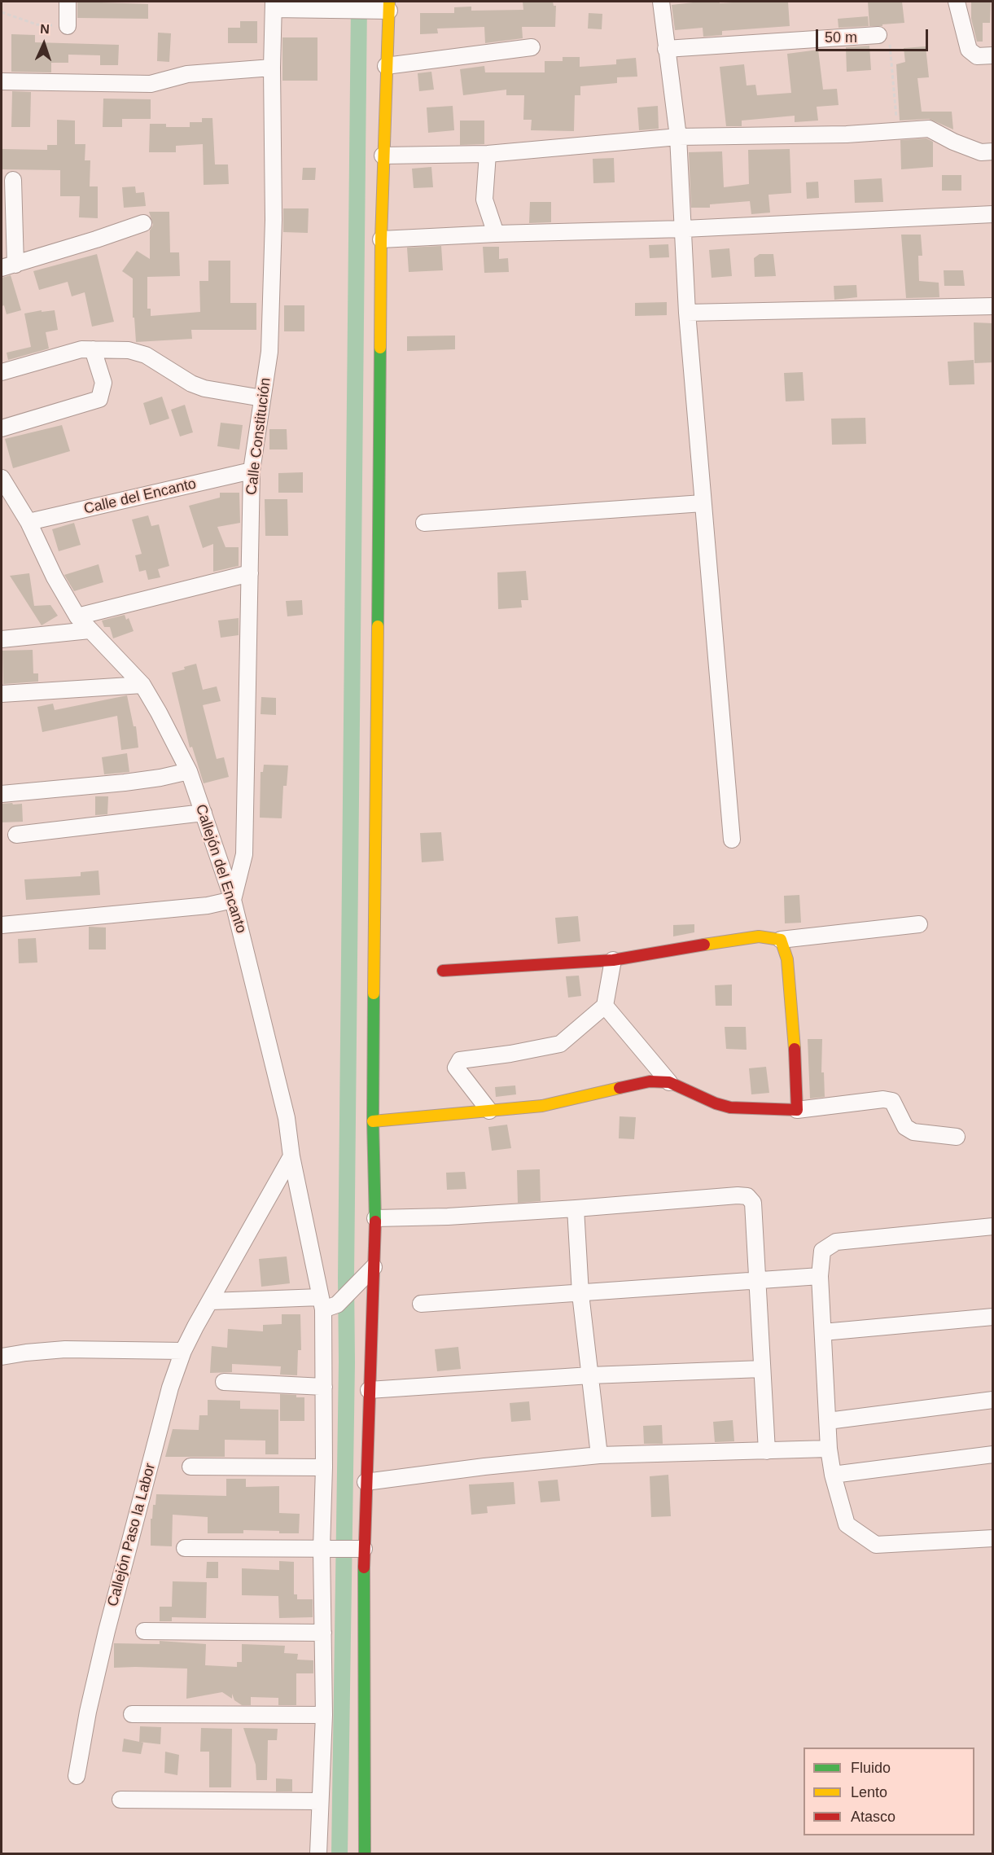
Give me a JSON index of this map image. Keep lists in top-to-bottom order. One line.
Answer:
{"streets":{"street":["Calle Constitución","Calle del Encanto","Callejón del Encanto","Callejón Paso la Labor"]},"crossings":[["Calle Constitución","Calle del Encanto"],["Calle Constitución","Callejón del Encanto"],["Calle del Encanto","Callejón del Encanto"],["Callejón del Encanto","Callejón Paso la Labor"]],"legend":["Fluido","Lento","Atasco"],"scale_bar":"50 m","north":"top"}
